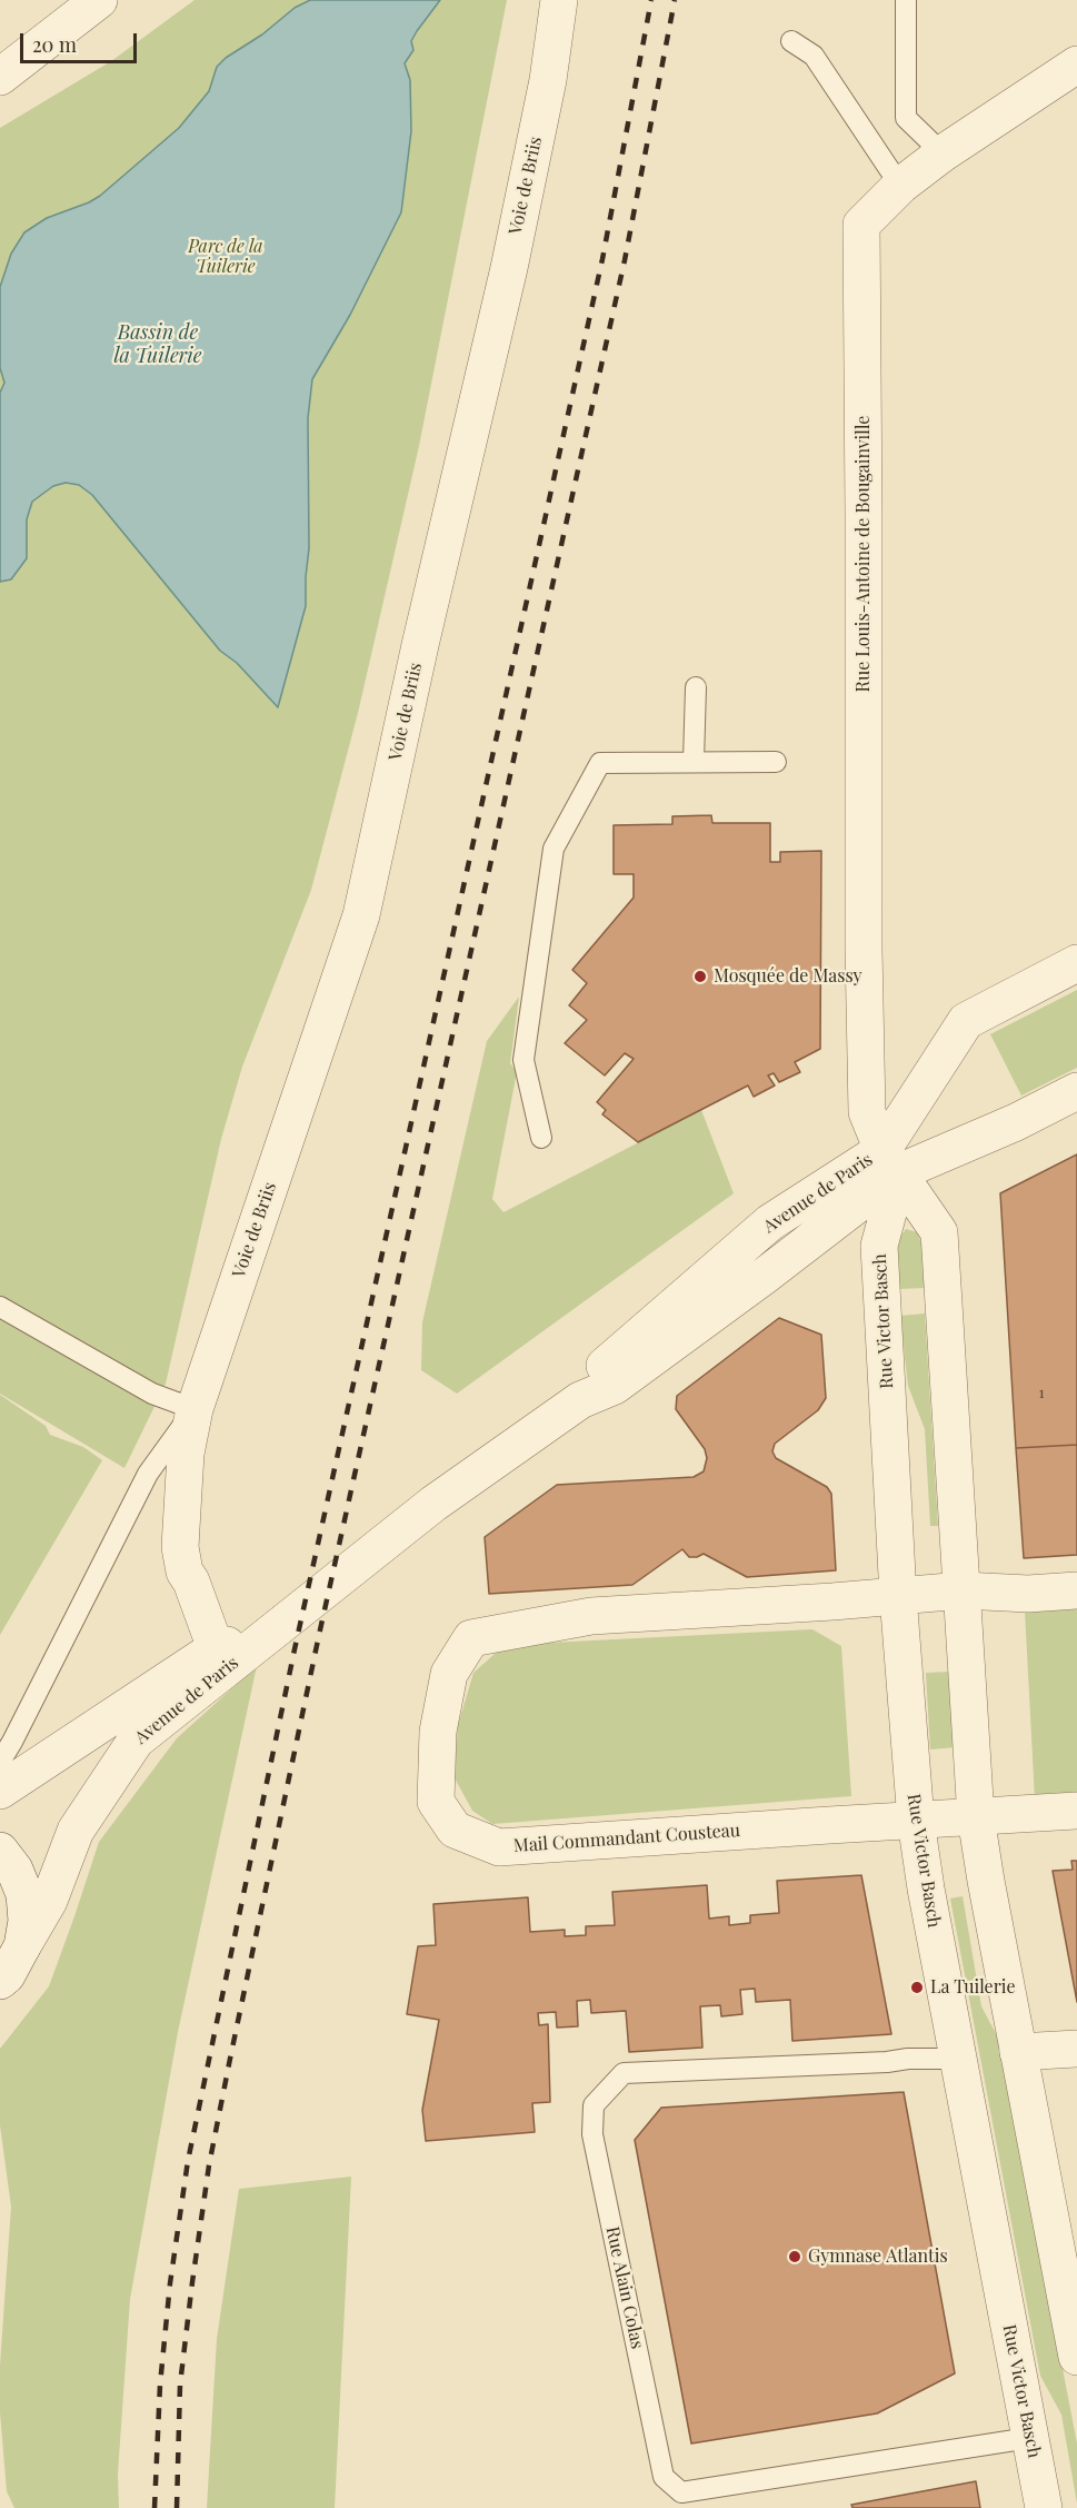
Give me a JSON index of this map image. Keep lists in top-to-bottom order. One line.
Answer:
{"streets":{"street":["Voie de Briis","Rue Louis-Antoine de Bougainville","Avenue de Paris","Rue Victor Basch","Mail Commandant Cousteau"],"lane":["Rue Alain Colas"]},"crossings":[["Voie de Briis","Avenue de Paris"],["Rue Louis-Antoine de Bougainville","Avenue de Paris"],["Rue Louis-Antoine de Bougainville","Rue Victor Basch"],["Avenue de Paris","Rue Victor Basch"],["Rue Victor Basch","Mail Commandant Cousteau"],["Rue Victor Basch","Rue Alain Colas"]],"water":["Bassin de la Tuilerie"],"parks":["Parc de la Tuilerie"],"places":["Mosquée de Massy","La Tuilerie","Gymnase Atlantis"],"house_numbers":["1"],"scale_bar":"20 m"}
